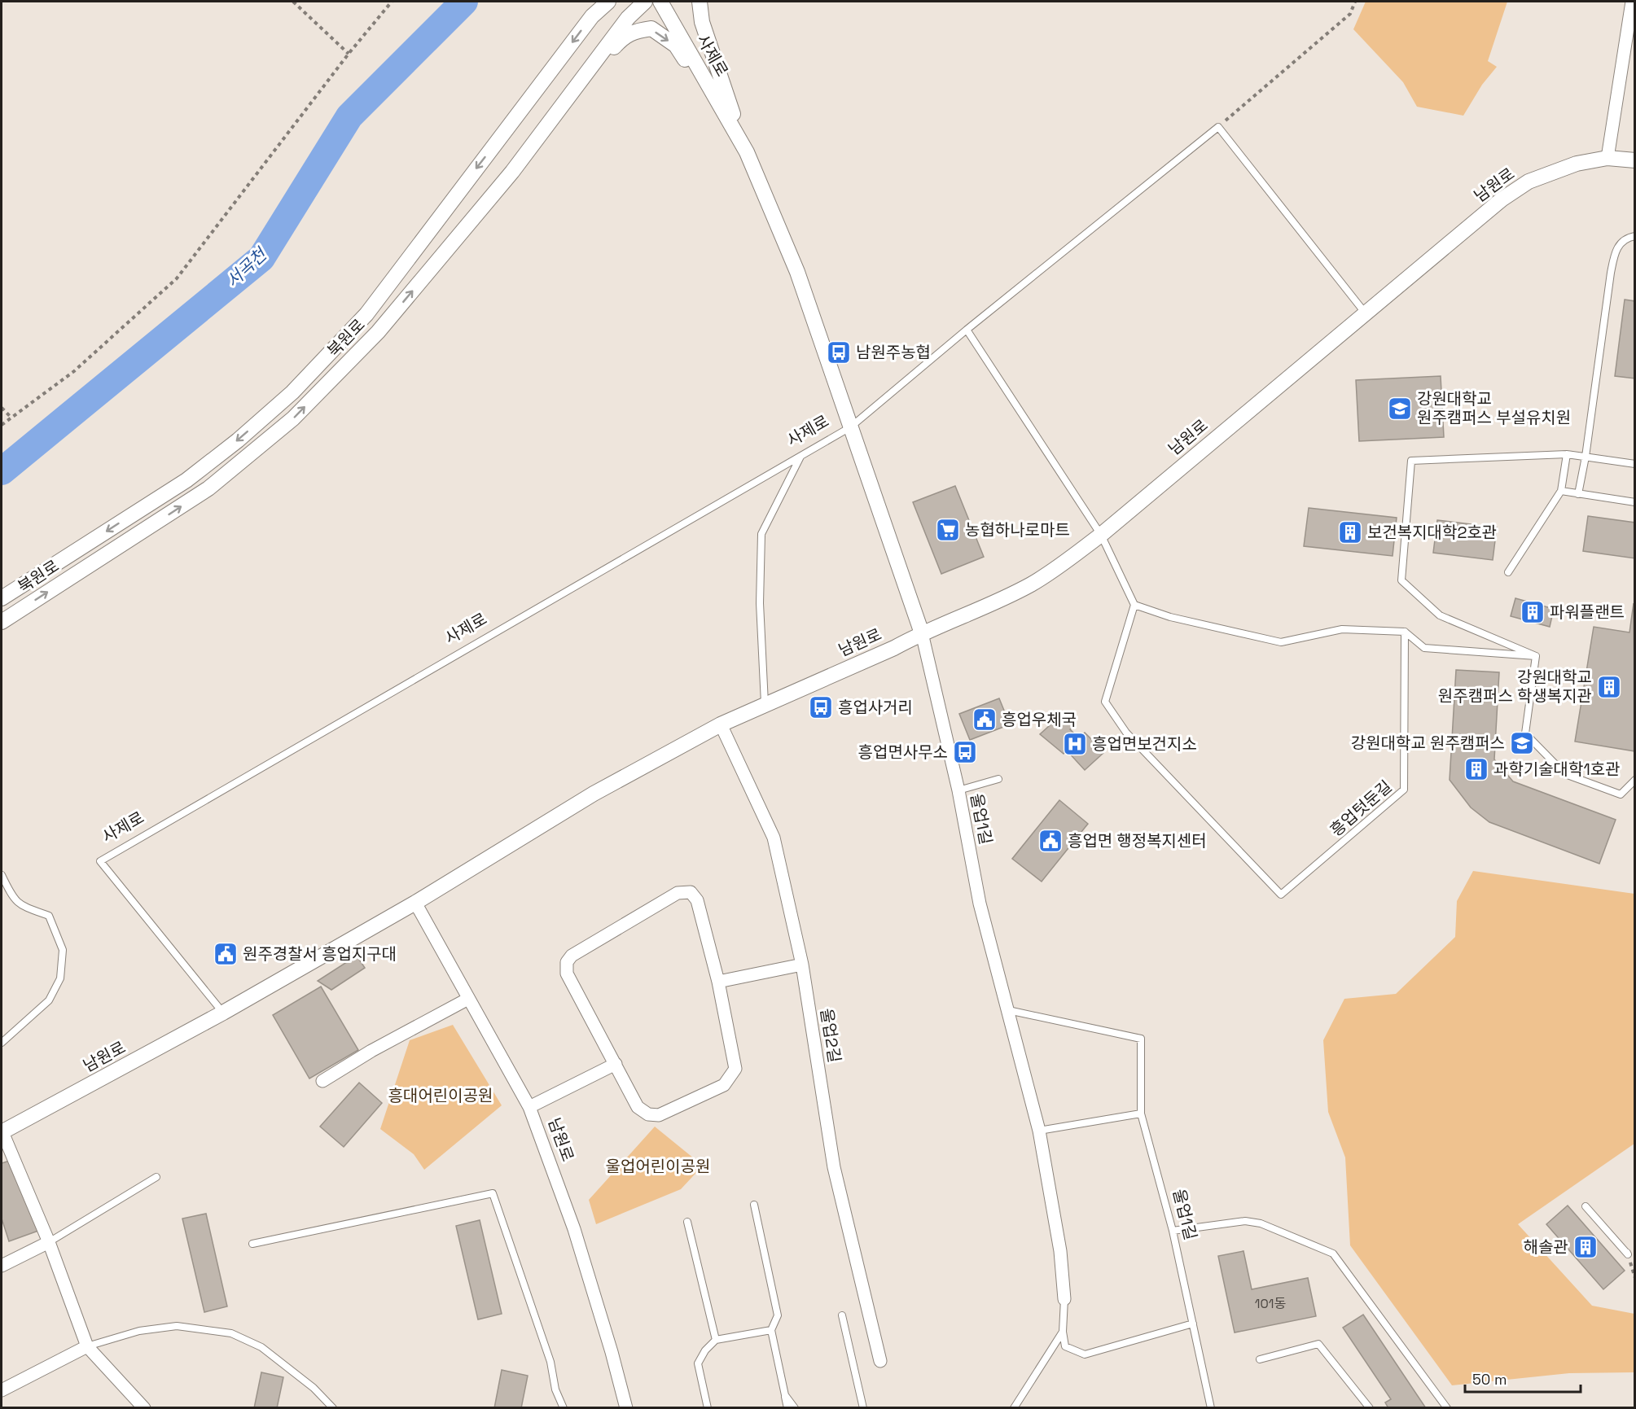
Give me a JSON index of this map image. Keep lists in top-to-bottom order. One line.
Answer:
{"streets":{"street":["사제로","남원로","북원로","울업1길","울업2길"],"lane":["흥업텃둔길"]},"crossings":[["사제로","남원로"],["사제로","울업1길"],["남원로","울업1길"],["남원로","울업2길"]],"water":["서곡천"],"parks":["흥대어린이공원","울업어린이공원"],"places":{"bus stop":["남원주농협","흥업사거리","흥업면사무소"],"school or university":["강원대학교 원주캠퍼스 부설유치원","강원대학교 원주캠퍼스"],"supermarket":["농협하나로마트"],"building":["보건복지대학2호관","파워플랜트","강원대학교 원주캠퍼스 학생복지관","과학기술대학1호관","해솔관"],"public building":["흥업우체국","흥업면 행정복지센터","원주경찰서 흥업지구대"],"hospital":["흥업면보건지소"]},"house_numbers":["101동"],"scale_bar":"50 m"}
